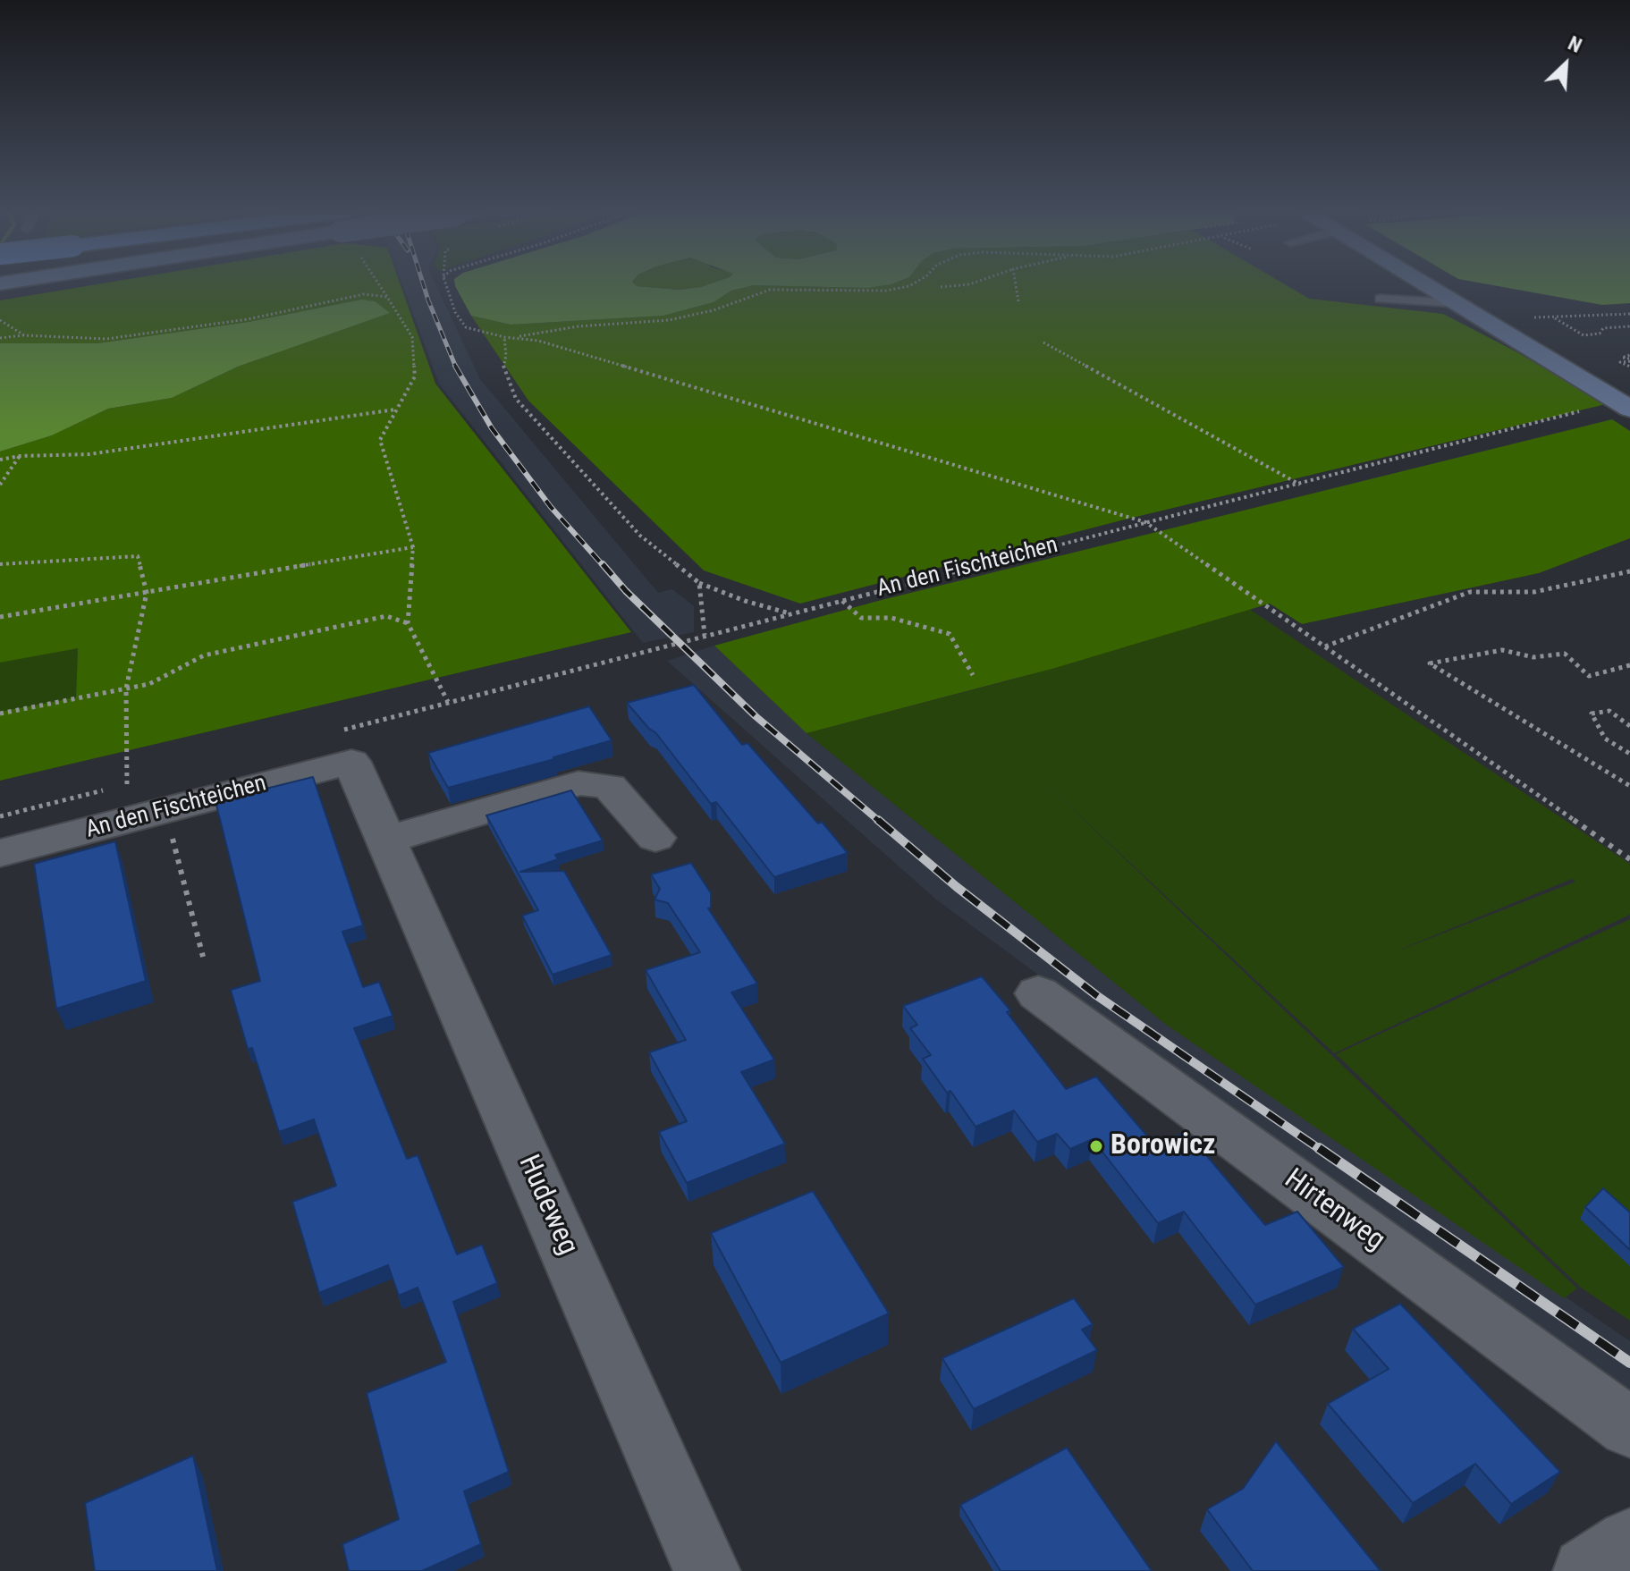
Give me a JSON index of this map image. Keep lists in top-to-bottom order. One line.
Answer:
{"streets":{"street":["An den Fischteichen","Hudeweg","Hirtenweg"]},"crossings":[["An den Fischteichen","Hudeweg"]],"places":["Borowicz"],"north":"top right"}
